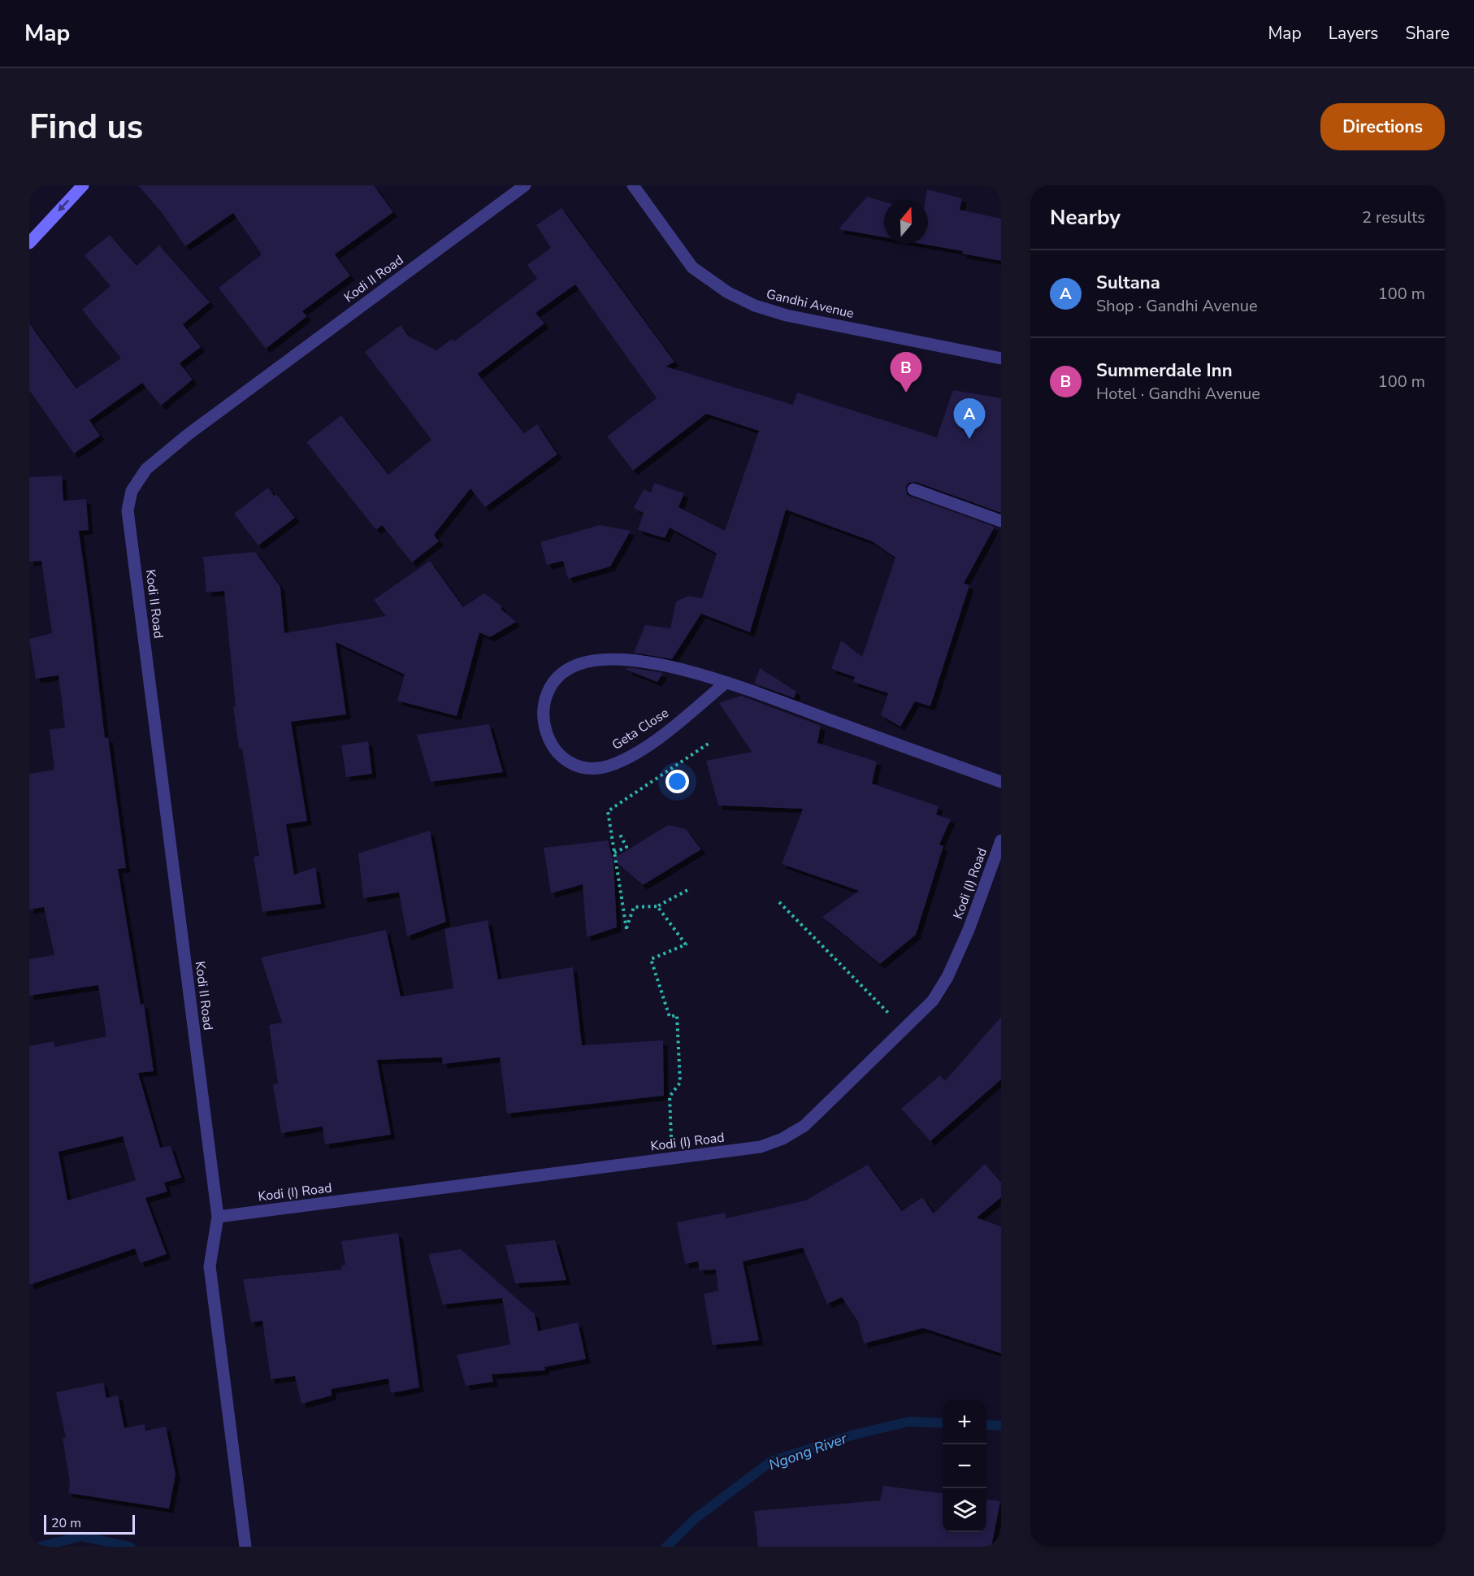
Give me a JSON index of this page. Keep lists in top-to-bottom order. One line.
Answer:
{"streets":{"street":["Kodi II Road","Gandhi Avenue","Geta Close","Kodi (I) Road"]},"crossings":[["Kodi II Road","Kodi (I) Road"]],"water":["Ngong River"],"scale_bar":"20 m","north":"top","page":{"header":"Map","nav":["Map","Layers","Share"],"buttons":"Directions","title":"Find us","heading":["Nearby","2 results"],"list":[{"mark":"A","name":"Sultana","note":"Shop · Gandhi Avenue","value":"100 m"},{"mark":"B","name":"Summerdale Inn","note":"Hotel · Gandhi Avenue","value":"100 m"}],"pins":["B","A"],"map_buttons":["+","−"],"scale":"20 m"}}
